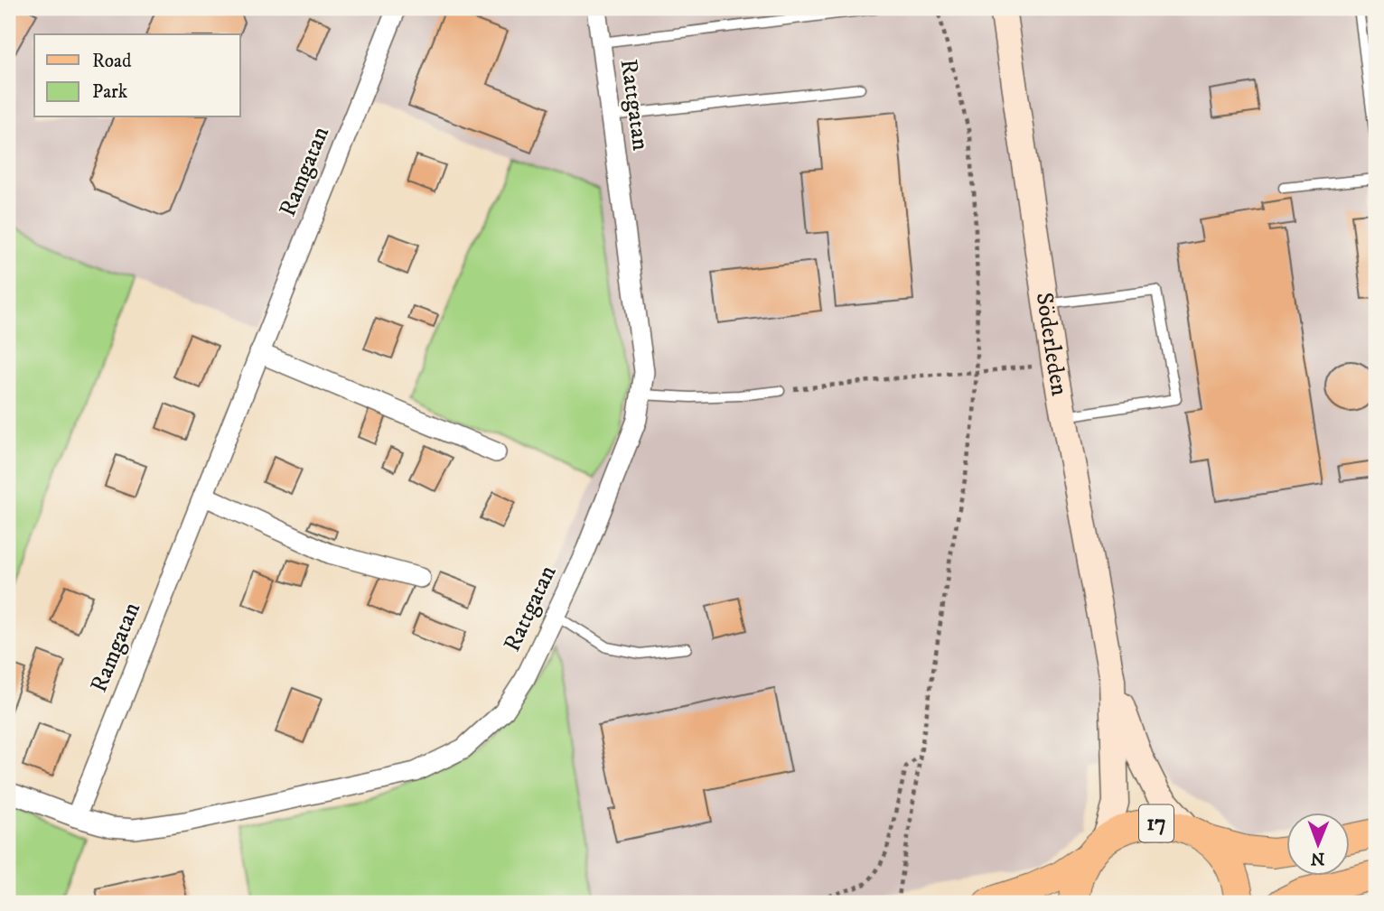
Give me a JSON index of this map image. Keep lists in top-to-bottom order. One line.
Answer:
{"streets":{"main road":["17"],"street":["Rattgatan","Ramgatan","Söderleden"]},"crossings":[["Rattgatan","Ramgatan"],["Söderleden","17"]],"legend":["Road","Park"],"north":"bottom"}
